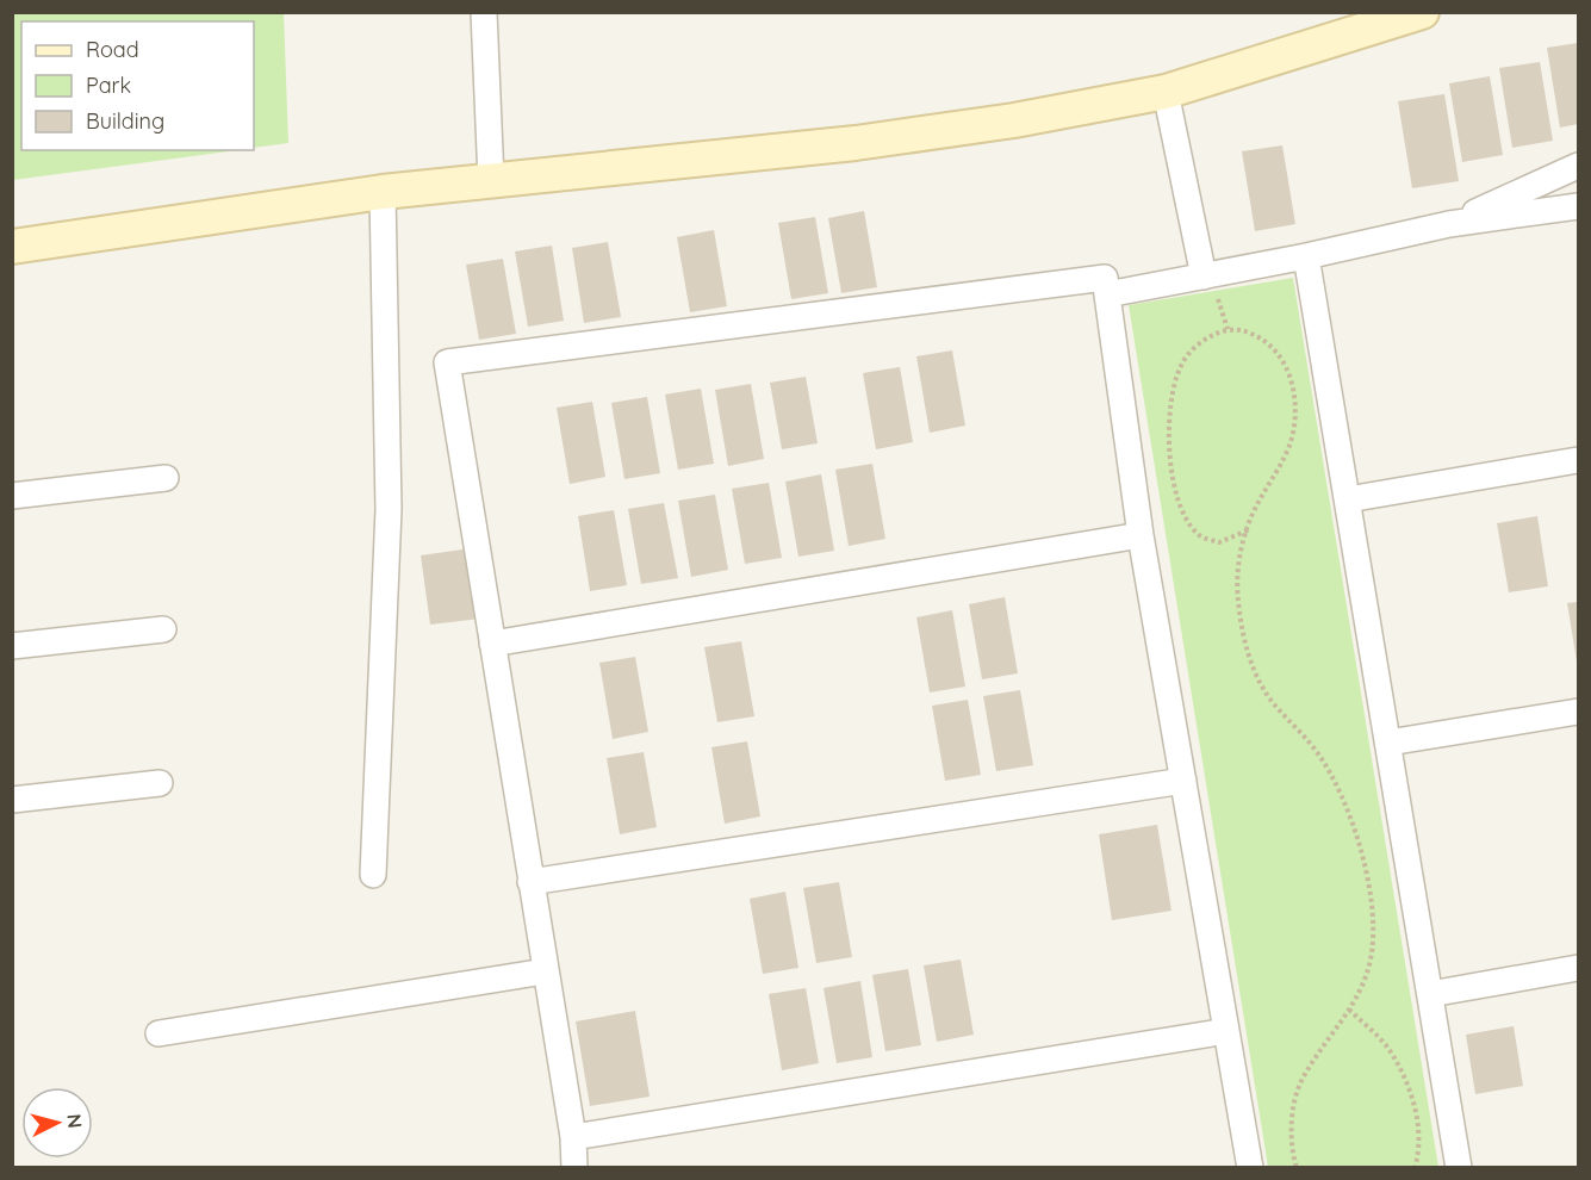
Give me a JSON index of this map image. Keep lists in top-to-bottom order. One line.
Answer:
{"legend":["Road","Park","Building"],"north":"right"}
